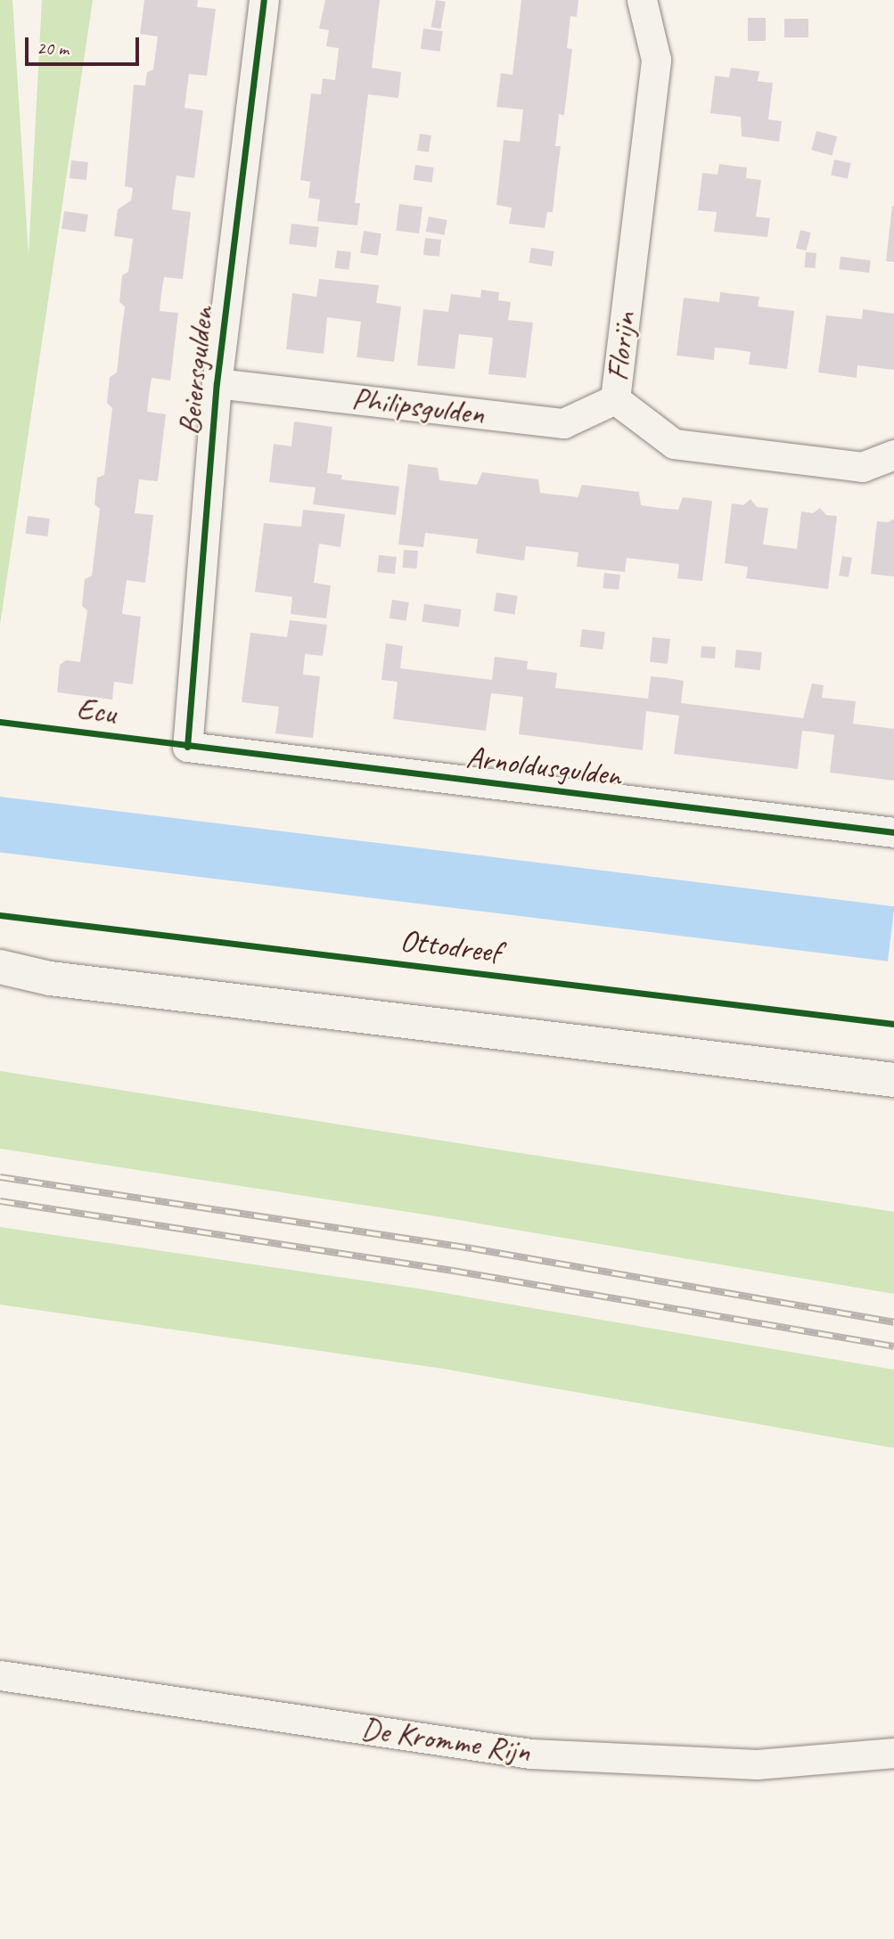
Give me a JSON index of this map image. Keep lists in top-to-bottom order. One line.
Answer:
{"streets":{"street":["Florijn","Beiersgulden","Philipsgulden","Arnoldusgulden","De Kromme Rijn"],"cycle path":["Ecu","Ottodreef"]},"crossings":[["Florijn","Philipsgulden"],["Beiersgulden","Philipsgulden"],["Beiersgulden","Arnoldusgulden"]],"scale_bar":"20 m"}
